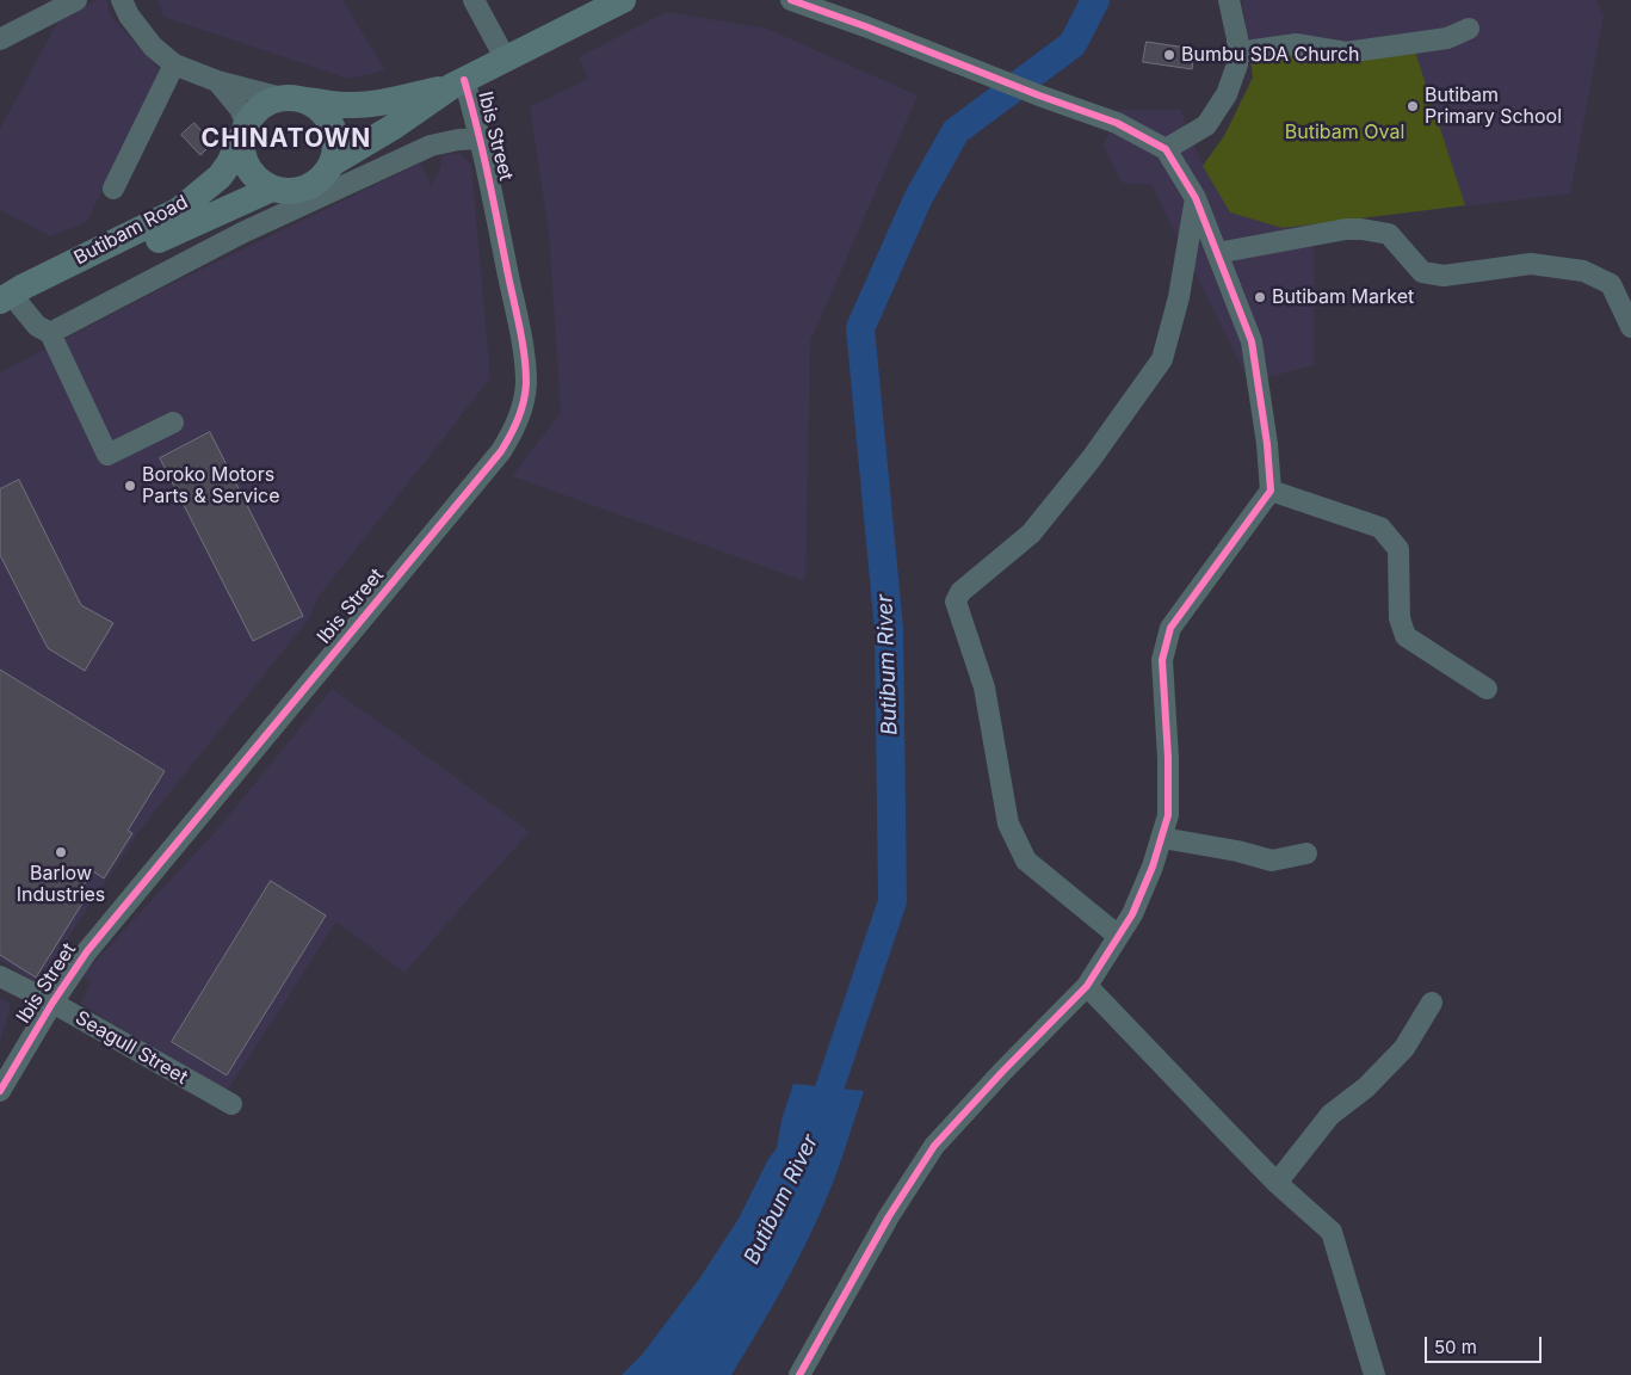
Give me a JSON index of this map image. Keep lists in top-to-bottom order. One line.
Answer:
{"streets":{"main road":["Butibam Road"],"street":["Ibis Street","Seagull Street"]},"crossings":[["Ibis Street","Seagull Street"]],"districts":["CHINATOWN"],"water":["Butibum River"],"parks":["Butibam Oval"],"places":["Bumbu SDA Church","Butibam Primary School","Butibam Market","Boroko Motors Parts & Service","Barlow Industries"],"scale_bar":"50 m"}
